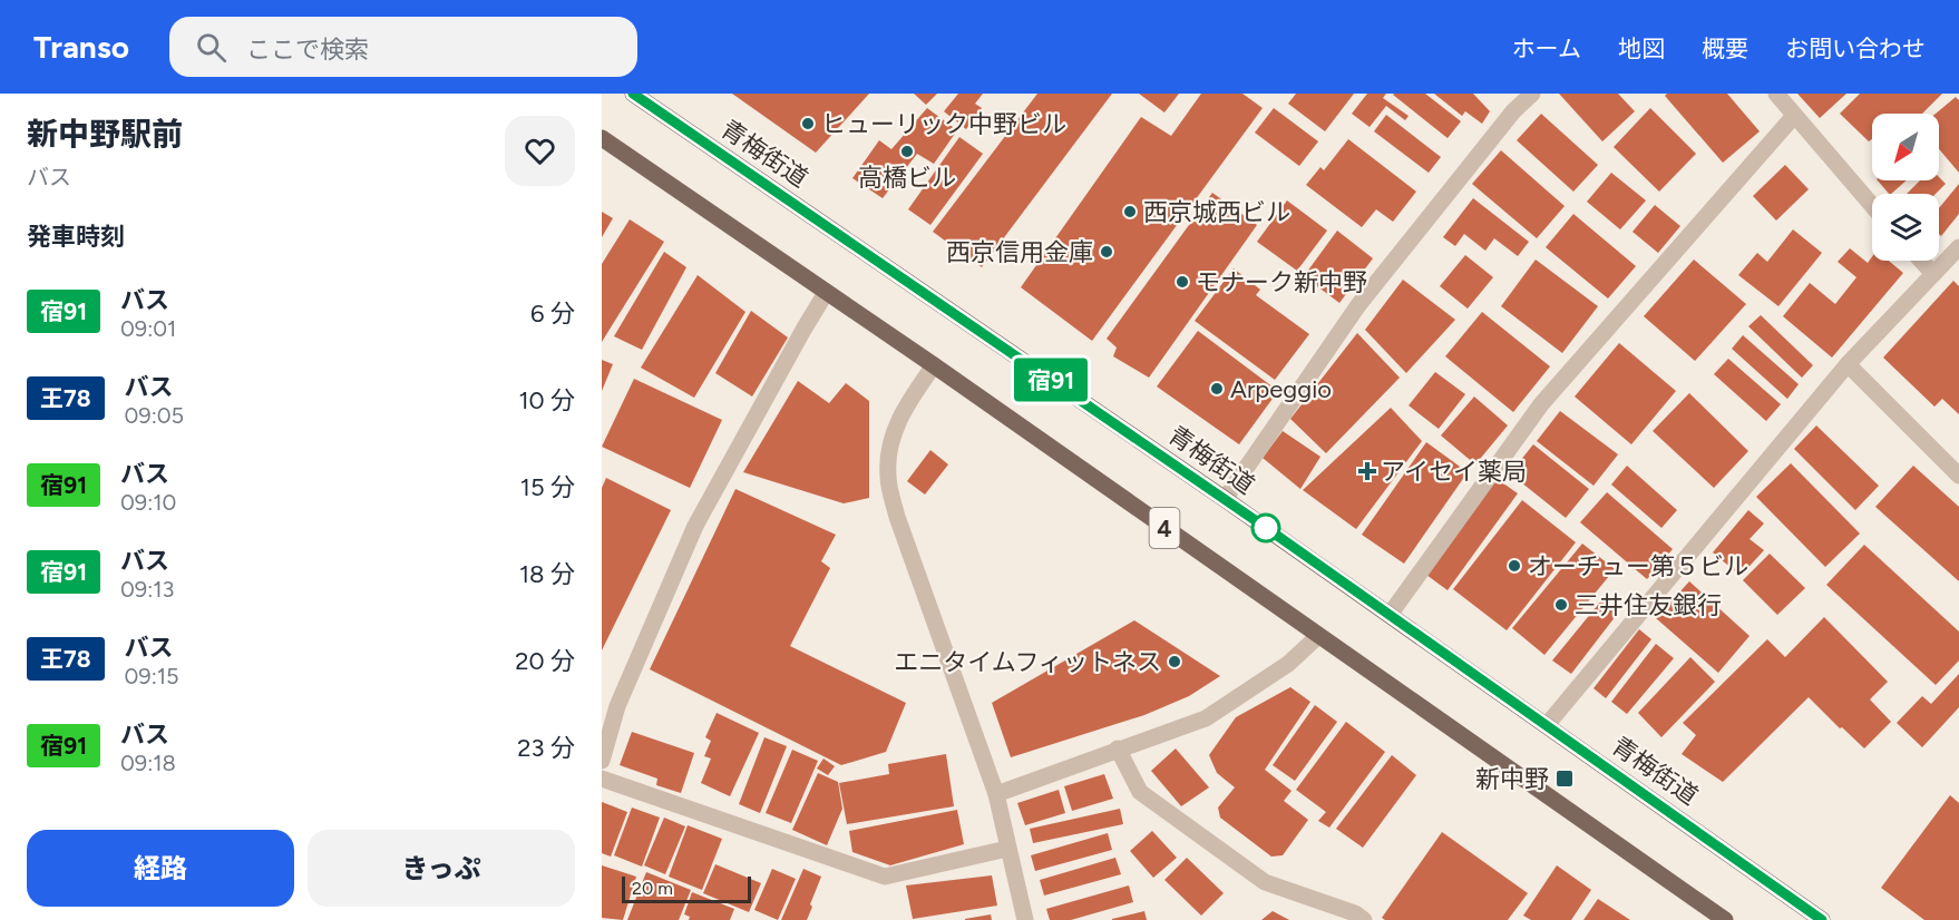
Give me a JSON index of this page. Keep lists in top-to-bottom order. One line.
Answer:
{"streets":{"main road":["青梅街道","4"]},"places":{"other":["ヒューリック中野ビル","高橋ビル","西京城西ビル","西京信用金庫","モナーク新中野","Arpeggio","オーチュー第５ビル","三井住友銀行","エニタイムフィットネス"],"health":["アイセイ薬局"],"transit":["新中野"]},"lines":["bus line 宿91"],"scale_bar":"20 m","north":"bottom left","page":{"header":"Transo","search":"ここで検索","nav":["ホーム","地図","概要","お問い合わせ"],"heading":[["新中野駅前","バス"],"発車時刻"],"on_map":"宿91","list":[{"mark":"宿91","name":"バス","note":"09:01","value":"6 分"},{"mark":"王78","name":"バス","note":"09:05","value":"10 分"},{"mark":"宿91","name":"バス","note":"09:10","value":"15 分"},{"mark":"宿91","name":"バス","note":"09:13","value":"18 分"},{"mark":"王78","name":"バス","note":"09:15","value":"20 分"},{"mark":"宿91","name":"バス","note":"09:18","value":"23 分"}],"buttons":["経路","きっぷ"],"scale":"20 m"}}
